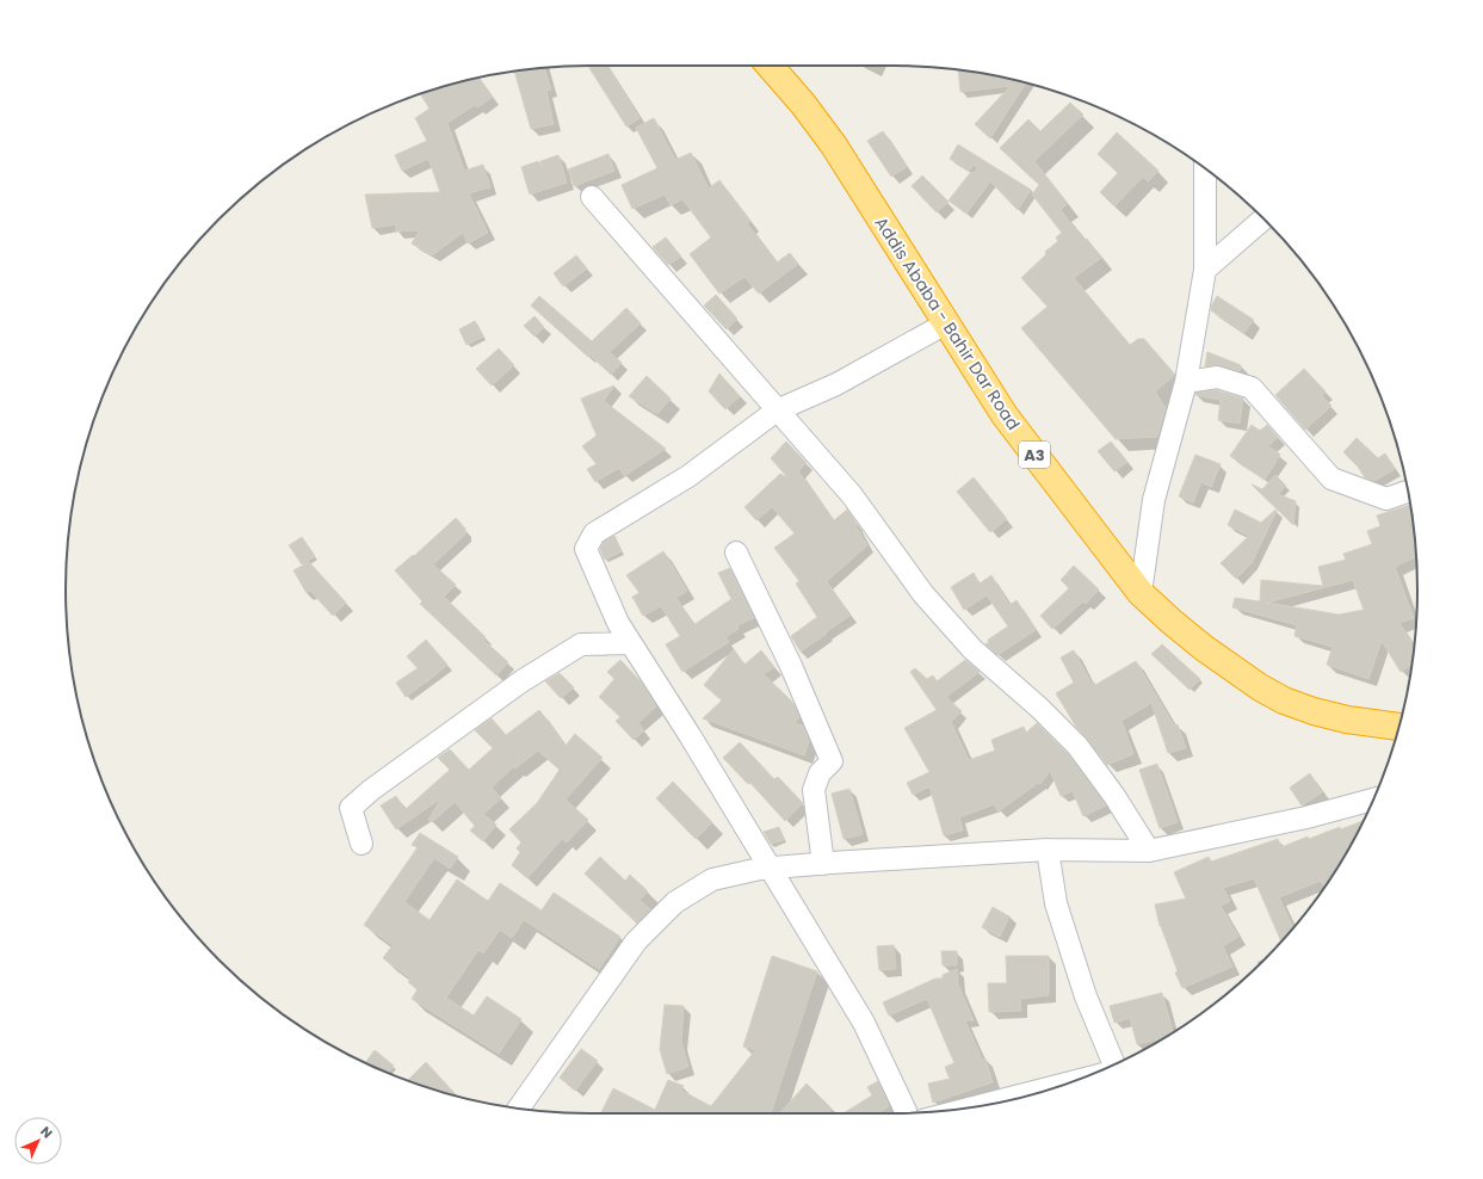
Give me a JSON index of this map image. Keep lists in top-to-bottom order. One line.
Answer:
{"streets":{"highway":["Addis Ababa - Bahir Dar Road","A3"]},"north":"top right"}
